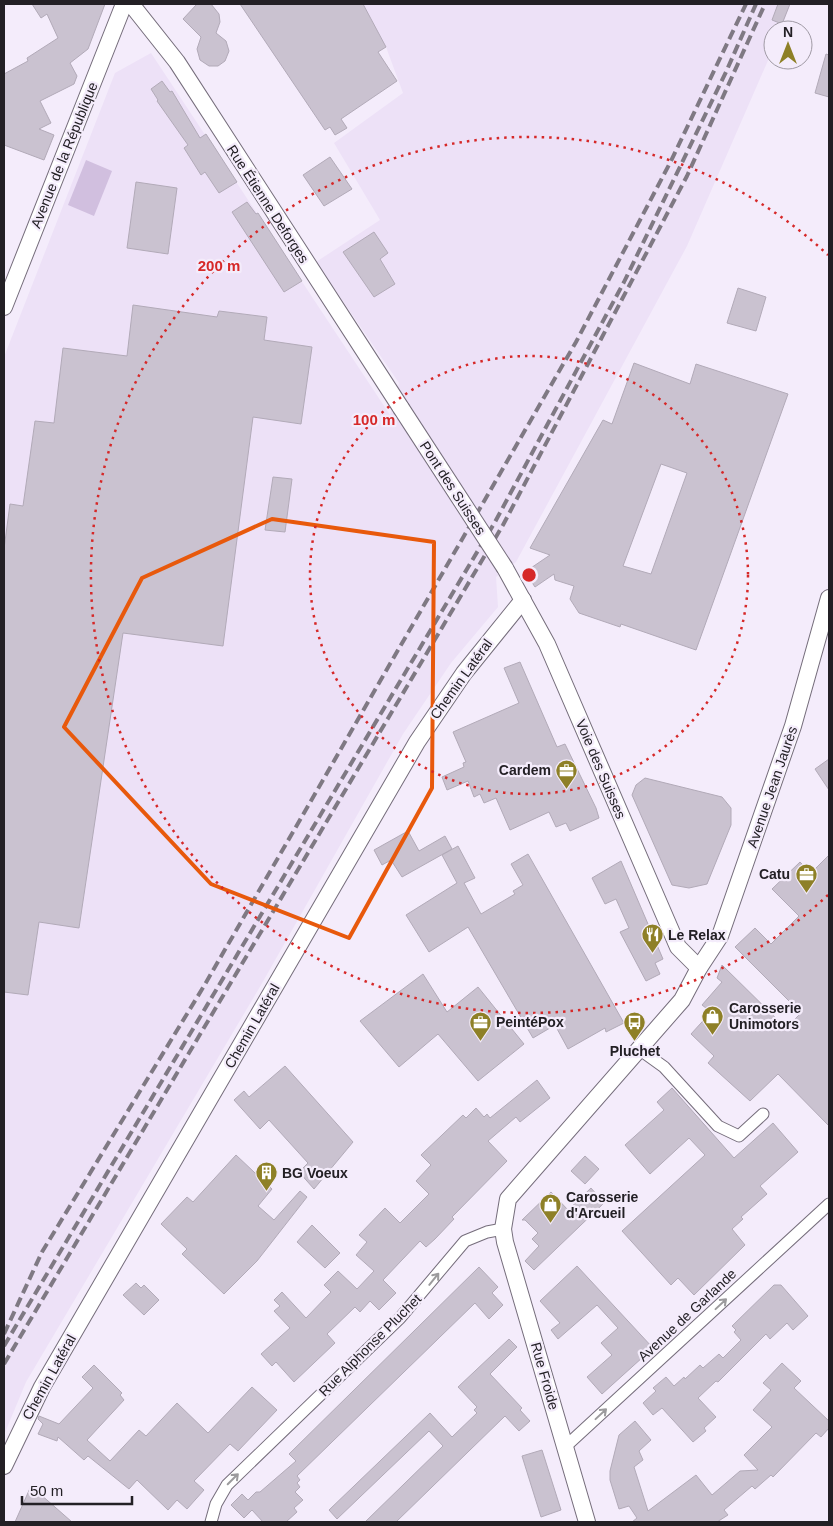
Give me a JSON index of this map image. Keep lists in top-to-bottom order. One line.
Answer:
{"streets":{"street":["Avenue de la République","Rue Étienne Deforges","Pont des Suisses","Chemin Latéral","Voie des Suisses","Avenue Jean Jaurès","Avenue de Garlande","Rue Alphonse Pluchet","Rue Froide"]},"crossings":[["Rue Étienne Deforges","Pont des Suisses"],["Pont des Suisses","Voie des Suisses"],["Chemin Latéral","Voie des Suisses"],["Voie des Suisses","Avenue Jean Jaurès"],["Avenue de Garlande","Rue Froide"],["Rue Alphonse Pluchet","Rue Froide"]],"one_way":["Avenue de Garlande","Rue Alphonse Pluchet"],"places":{"office":["Cardem","Catu","PeintéPox"],"restaurant":["Le Relax"],"shop":["Carosserie Unimotors","Carosserie d'Arcueil"],"bus stop":["Pluchet"],"building":["BG Voeux"]},"scale_bar":"50 m","north":"top","rings":["200 m","100 m"]}
